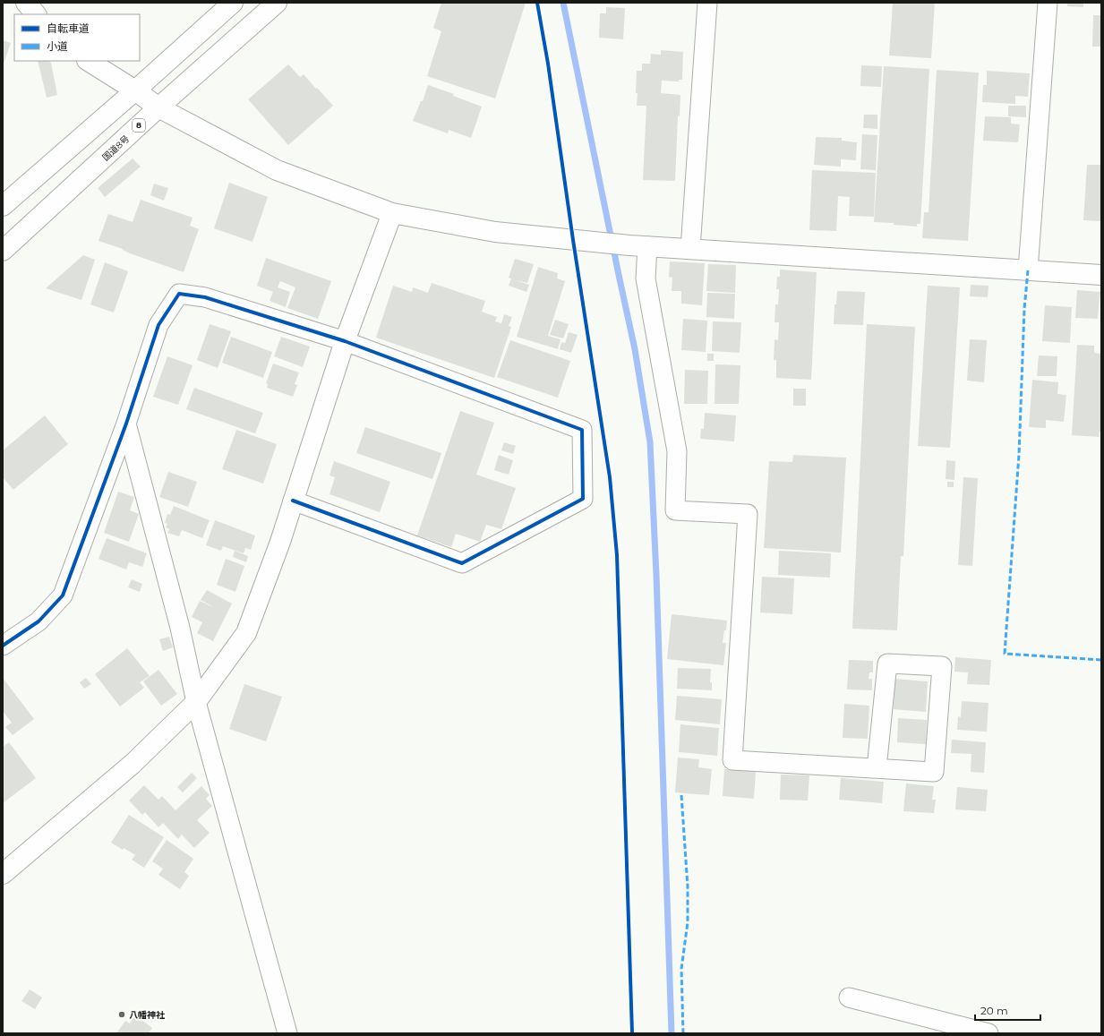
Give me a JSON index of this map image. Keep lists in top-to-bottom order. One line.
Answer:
{"streets":{"main road":["8","国道8号"]},"places":["八幡神社"],"legend":["自転車道","小道"],"scale_bar":"20 m"}
